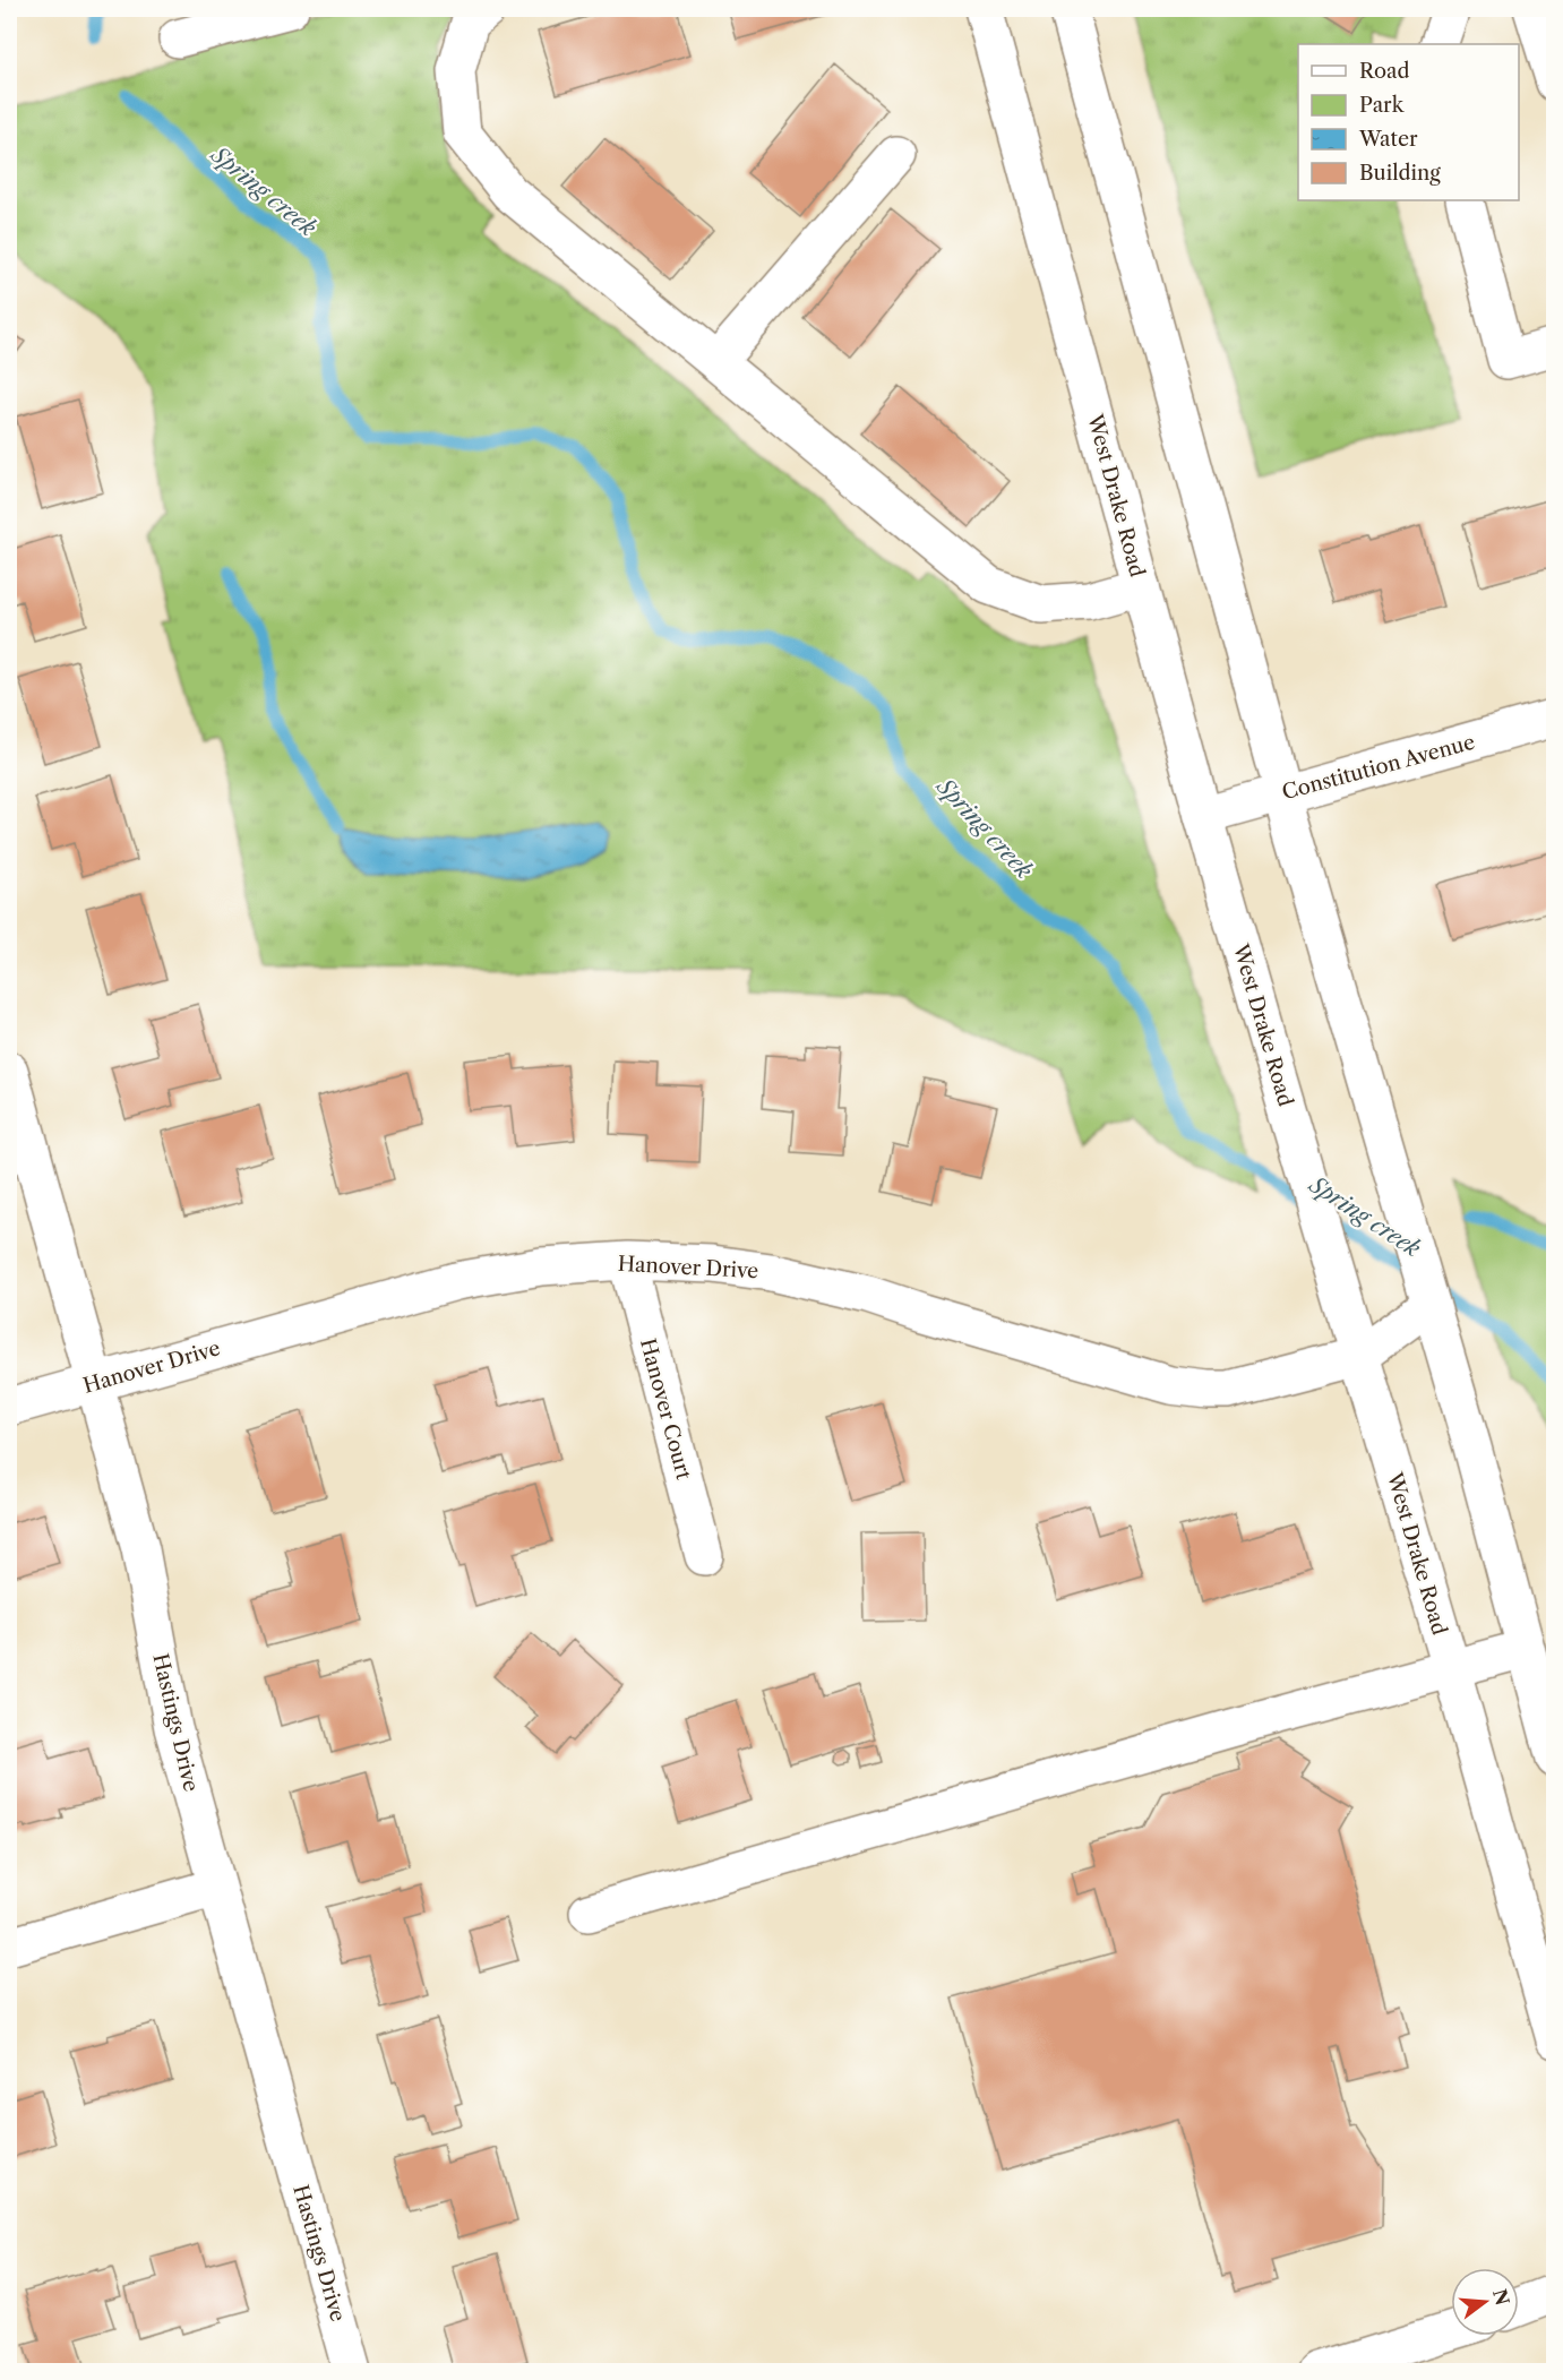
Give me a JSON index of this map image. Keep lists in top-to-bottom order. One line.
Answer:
{"streets":{"main road":["West Drake Road","Constitution Avenue","Hanover Drive","Hanover Court","Hastings Drive"]},"crossings":[["West Drake Road","Constitution Avenue"],["West Drake Road","Hanover Drive"],["Hanover Drive","Hanover Court"],["Hanover Drive","Hastings Drive"]],"water":["Spring creek"],"legend":["Road","Park","Water","Building"],"north":"right"}
